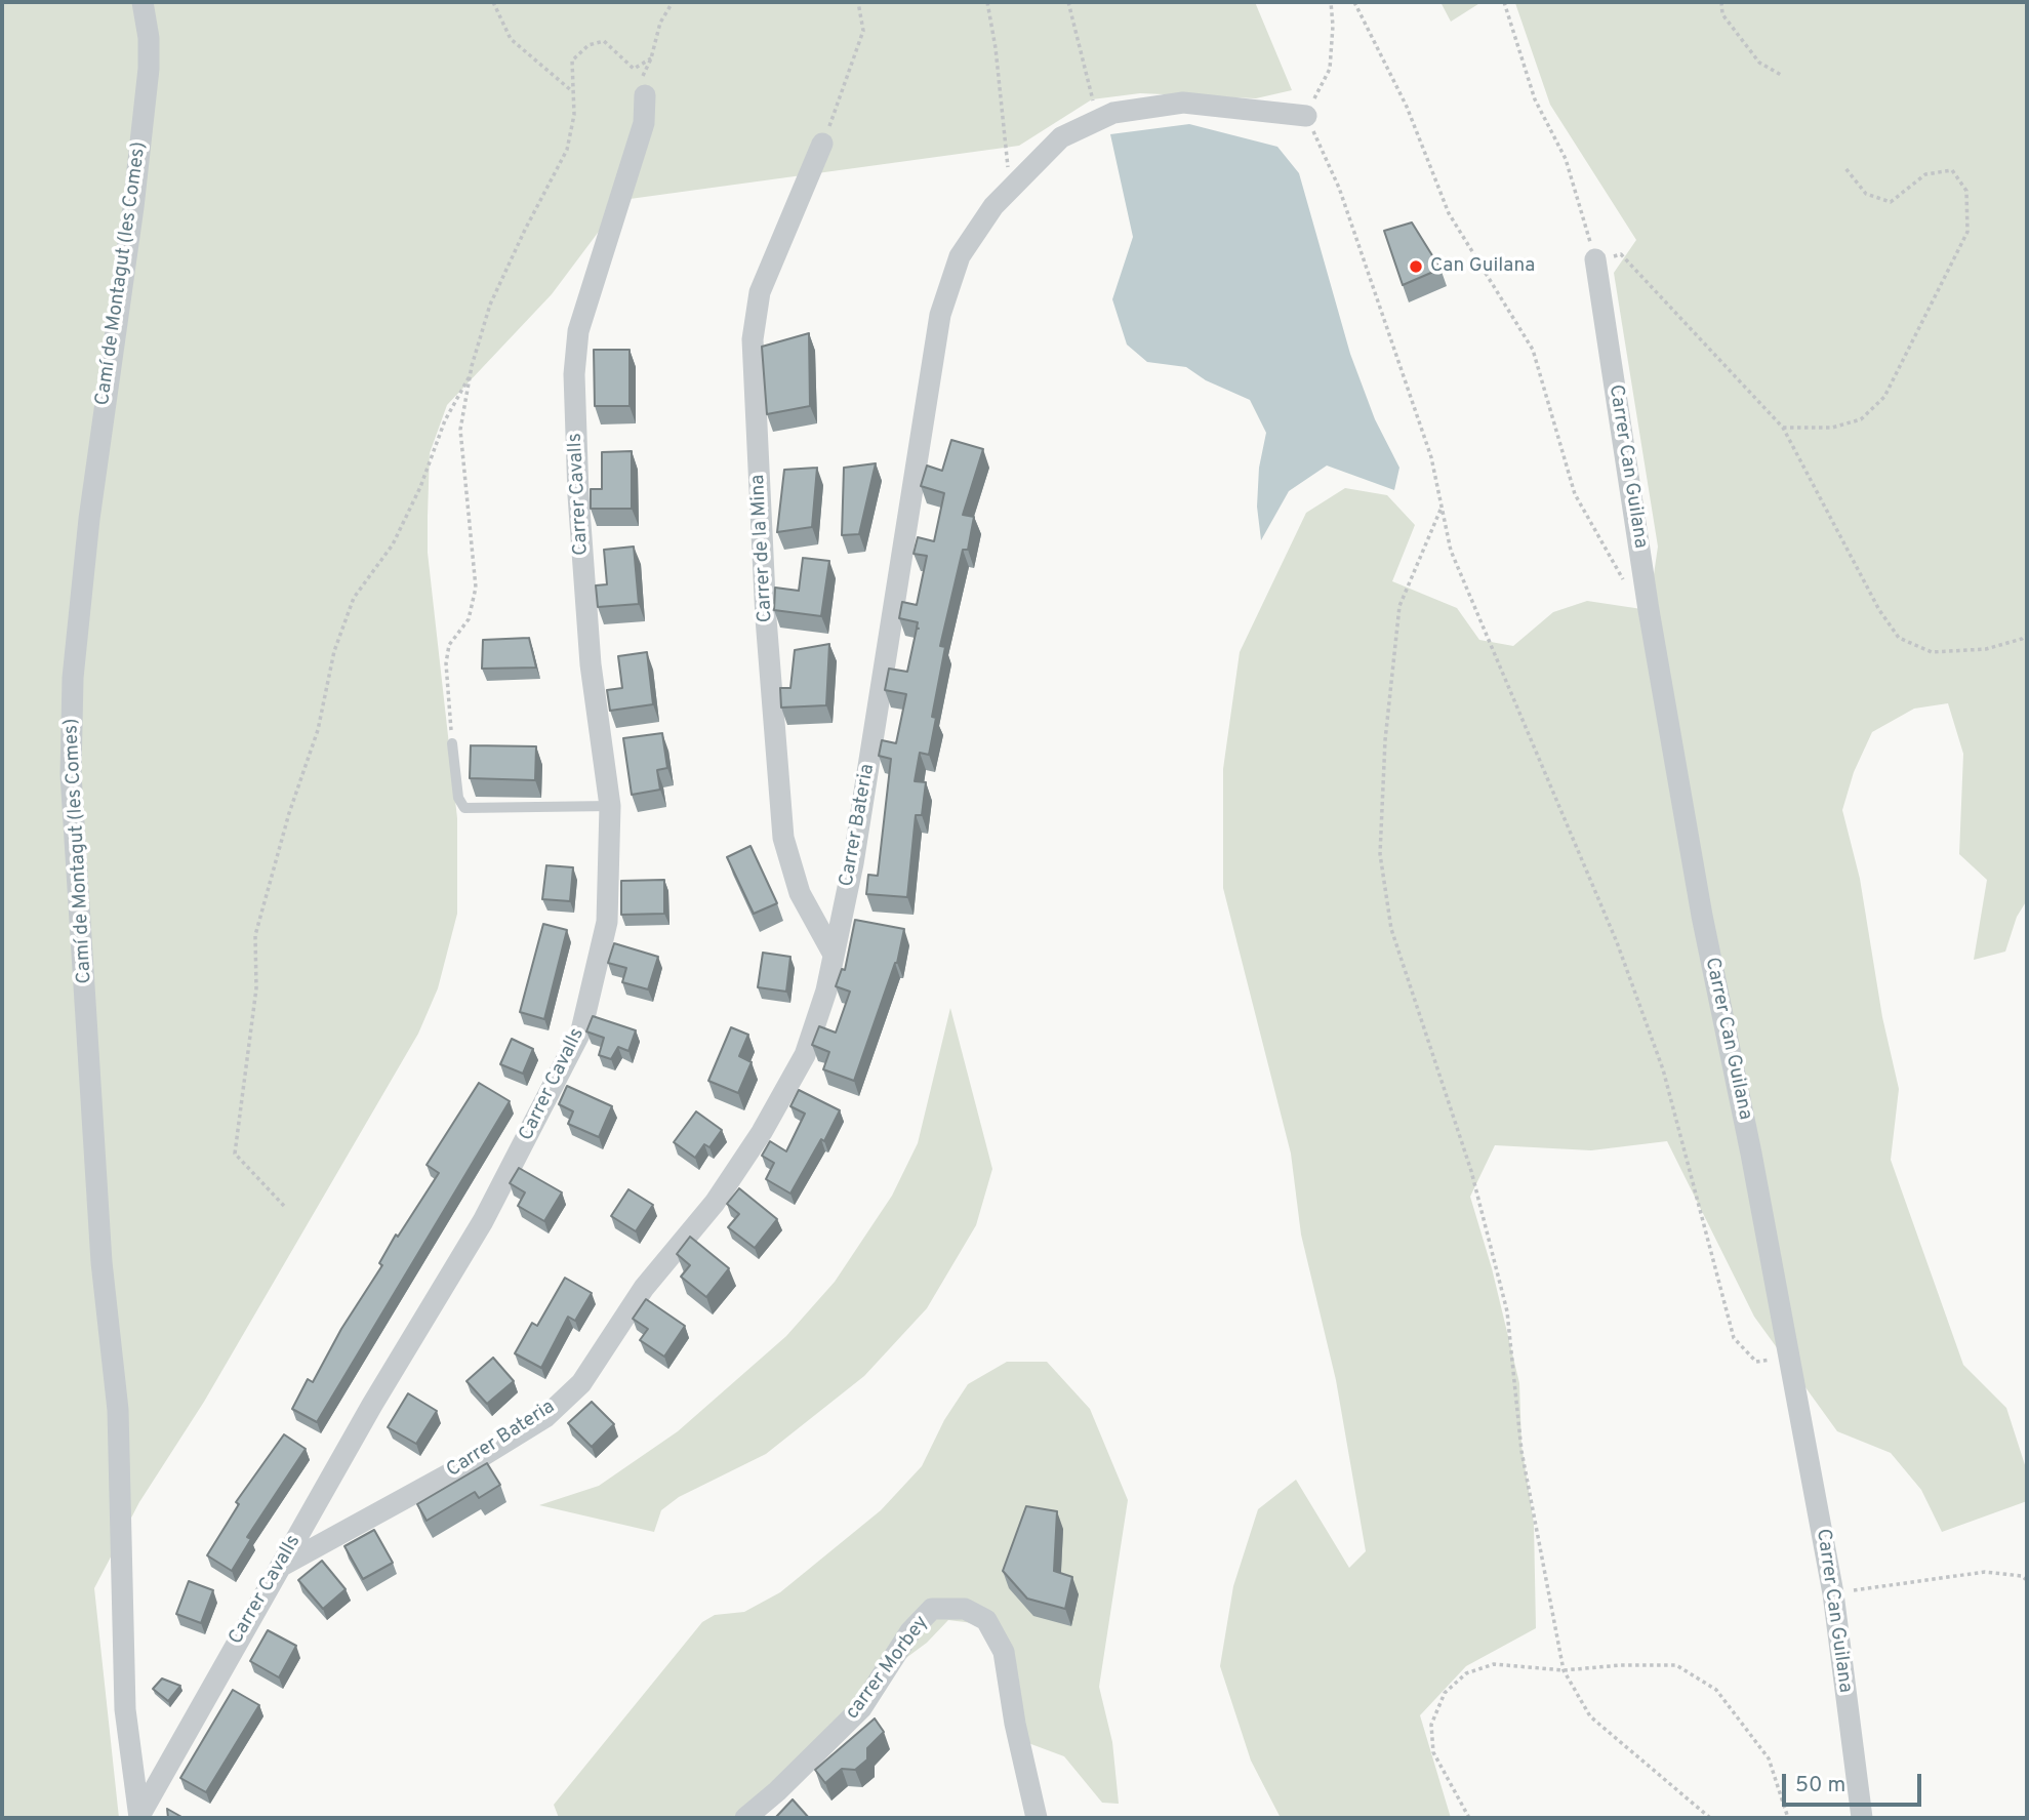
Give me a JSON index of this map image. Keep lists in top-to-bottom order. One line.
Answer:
{"streets":{"street":["Camí de Montagut (les Comes)","Carrer Can Guilana","Carrer Cavalls","Carrer de la Mina","Carrer Bateria","carrer Morbey"]},"crossings":[["Camí de Montagut (les Comes)","Carrer Cavalls"],["Carrer Cavalls","Carrer Bateria"],["Carrer de la Mina","Carrer Bateria"]],"places":["Can Guilana"],"scale_bar":"50 m"}
